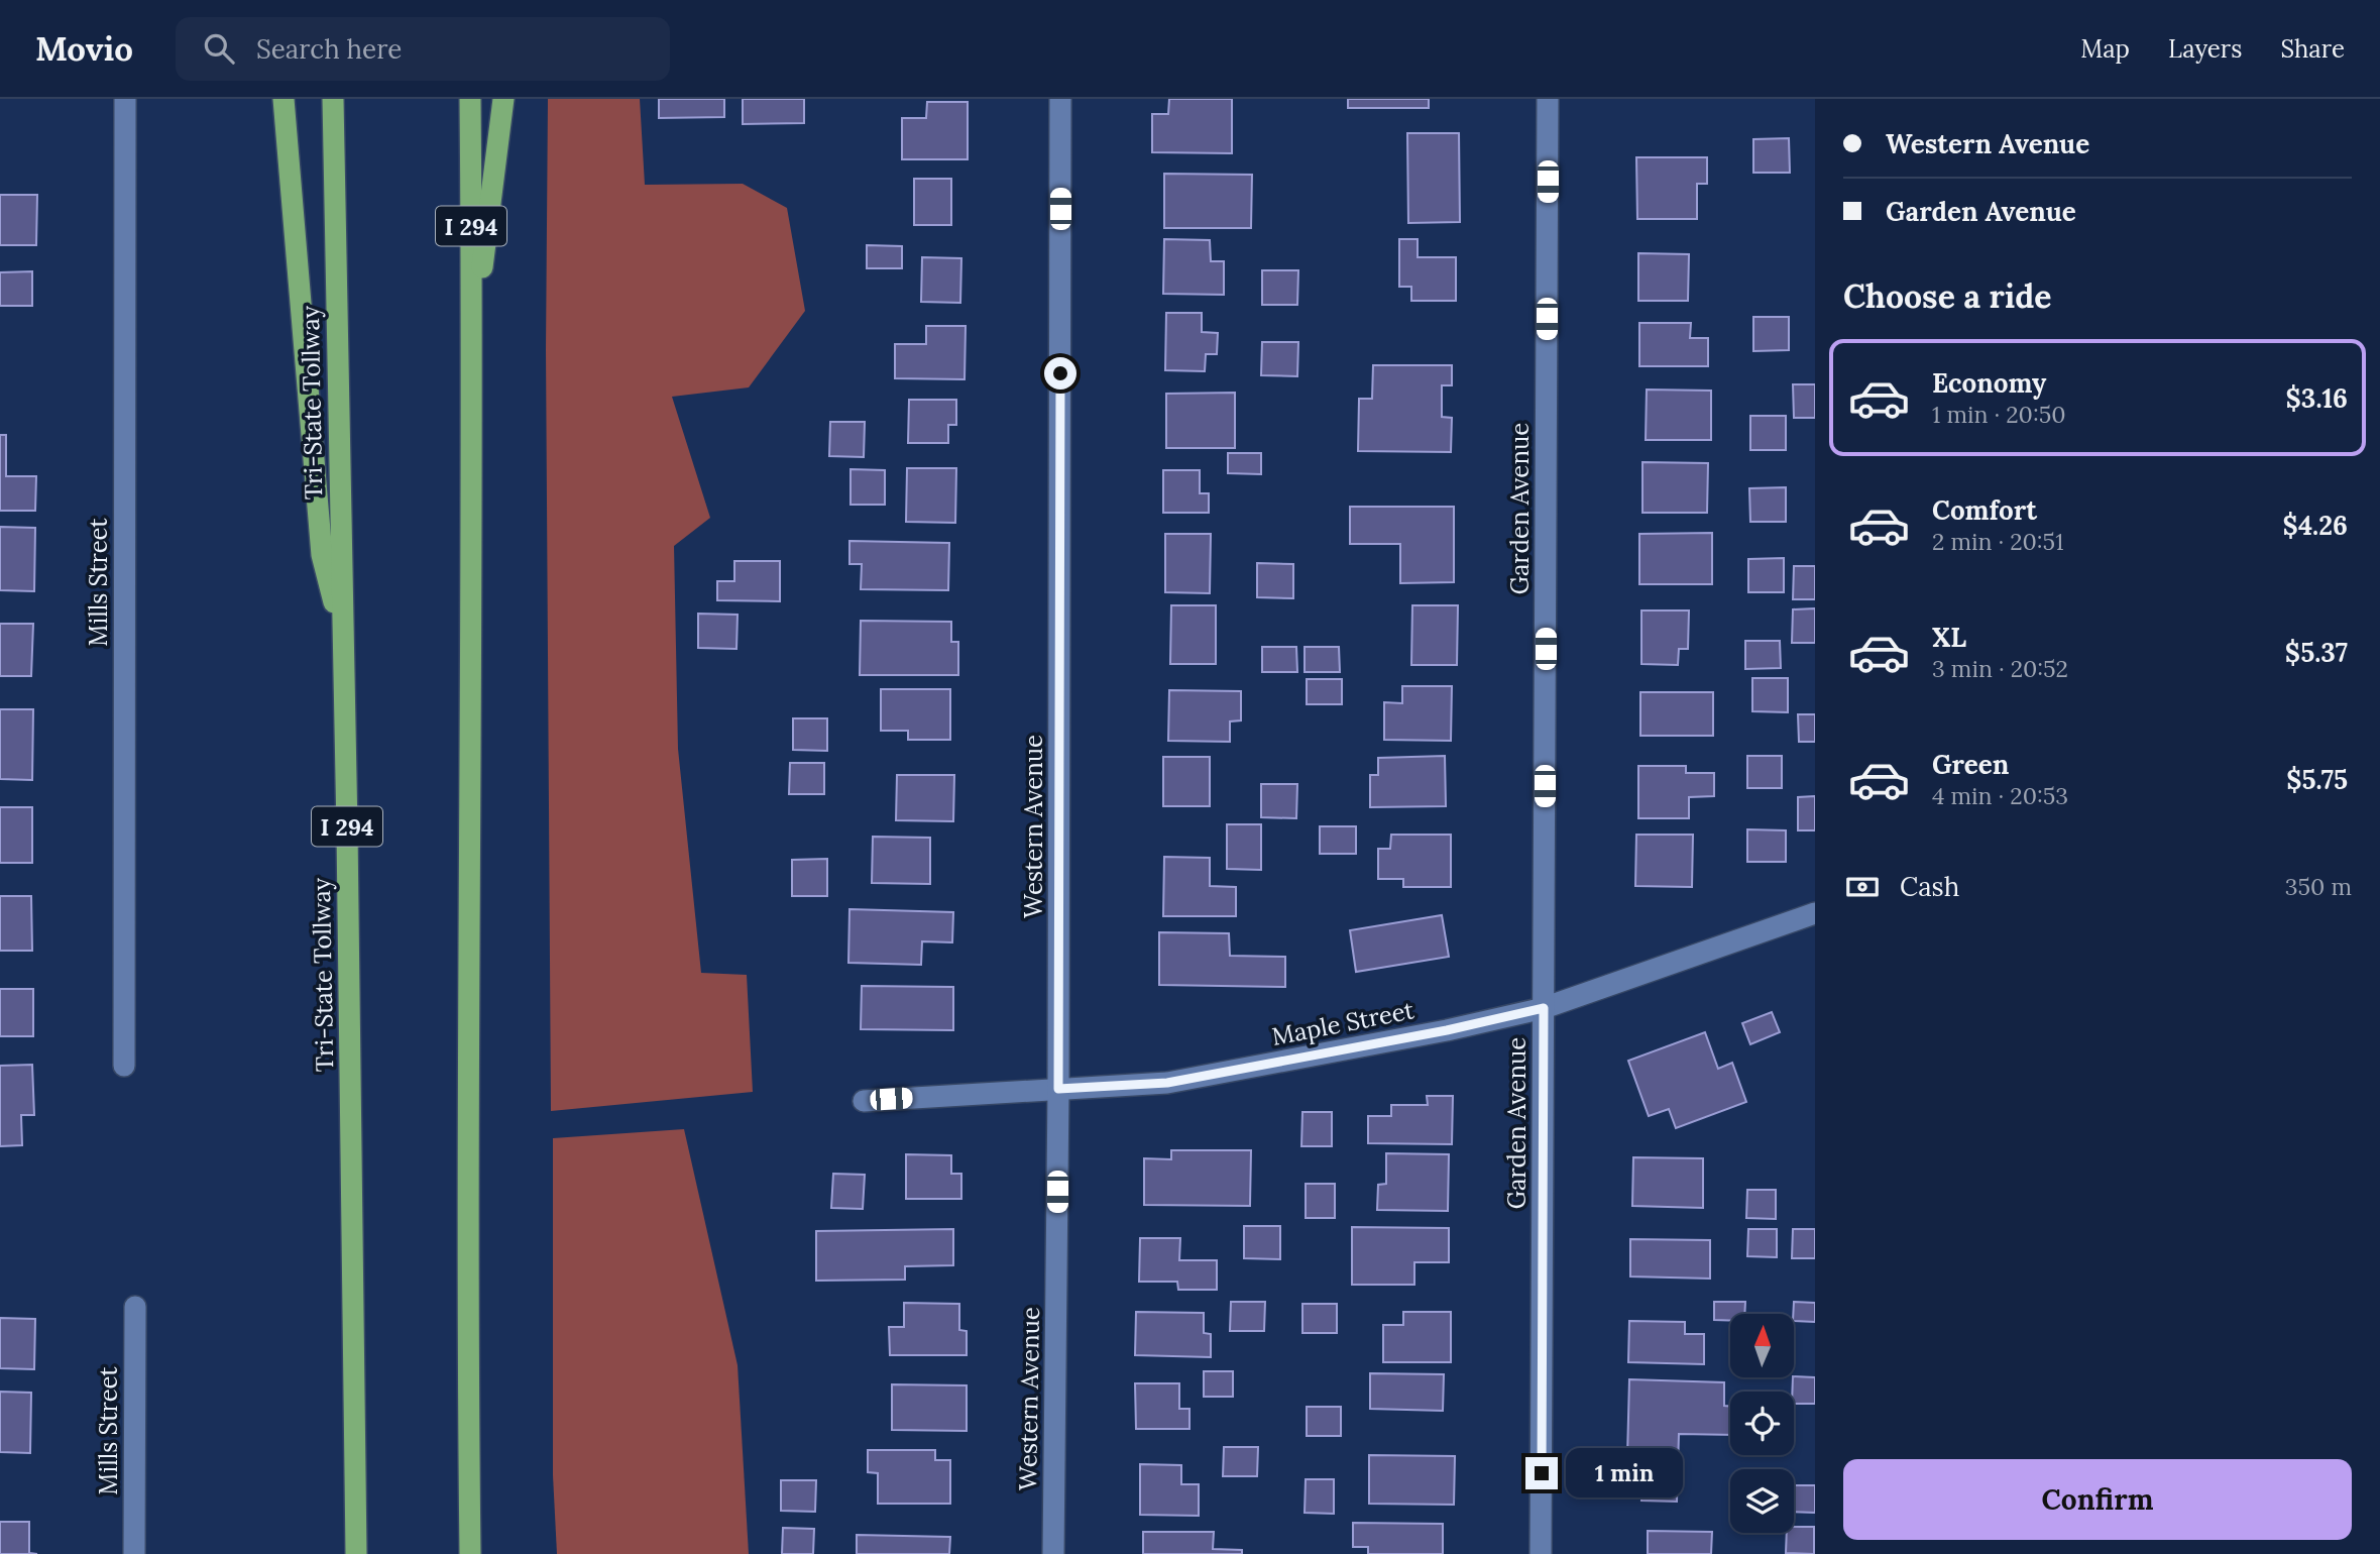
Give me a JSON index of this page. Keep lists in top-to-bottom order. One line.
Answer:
{"streets":{"highway":["I 294","Tri-State Tollway"],"street":["Garden Avenue","Mills Street","Western Avenue","Maple Street"]},"crossings":[["Garden Avenue","Maple Street"],["Western Avenue","Maple Street"]],"north":"top","page":{"header":"Movio","search":"Search here","nav":["Map","Layers","Share"],"banner":["Western Avenue","Garden Avenue"],"heading":"Choose a ride","list":[{"name":"Economy","note":"1 min · 20:50","value":"$3.16"},{"name":"Comfort","note":"2 min · 20:51","value":"$4.26"},{"name":"XL","note":"3 min · 20:52","value":"$5.37"},{"name":"Green","note":"4 min · 20:53","value":"$5.75"}],"pay":["Cash","350 m"],"buttons":"Confirm","bubble":"1 min"}}
